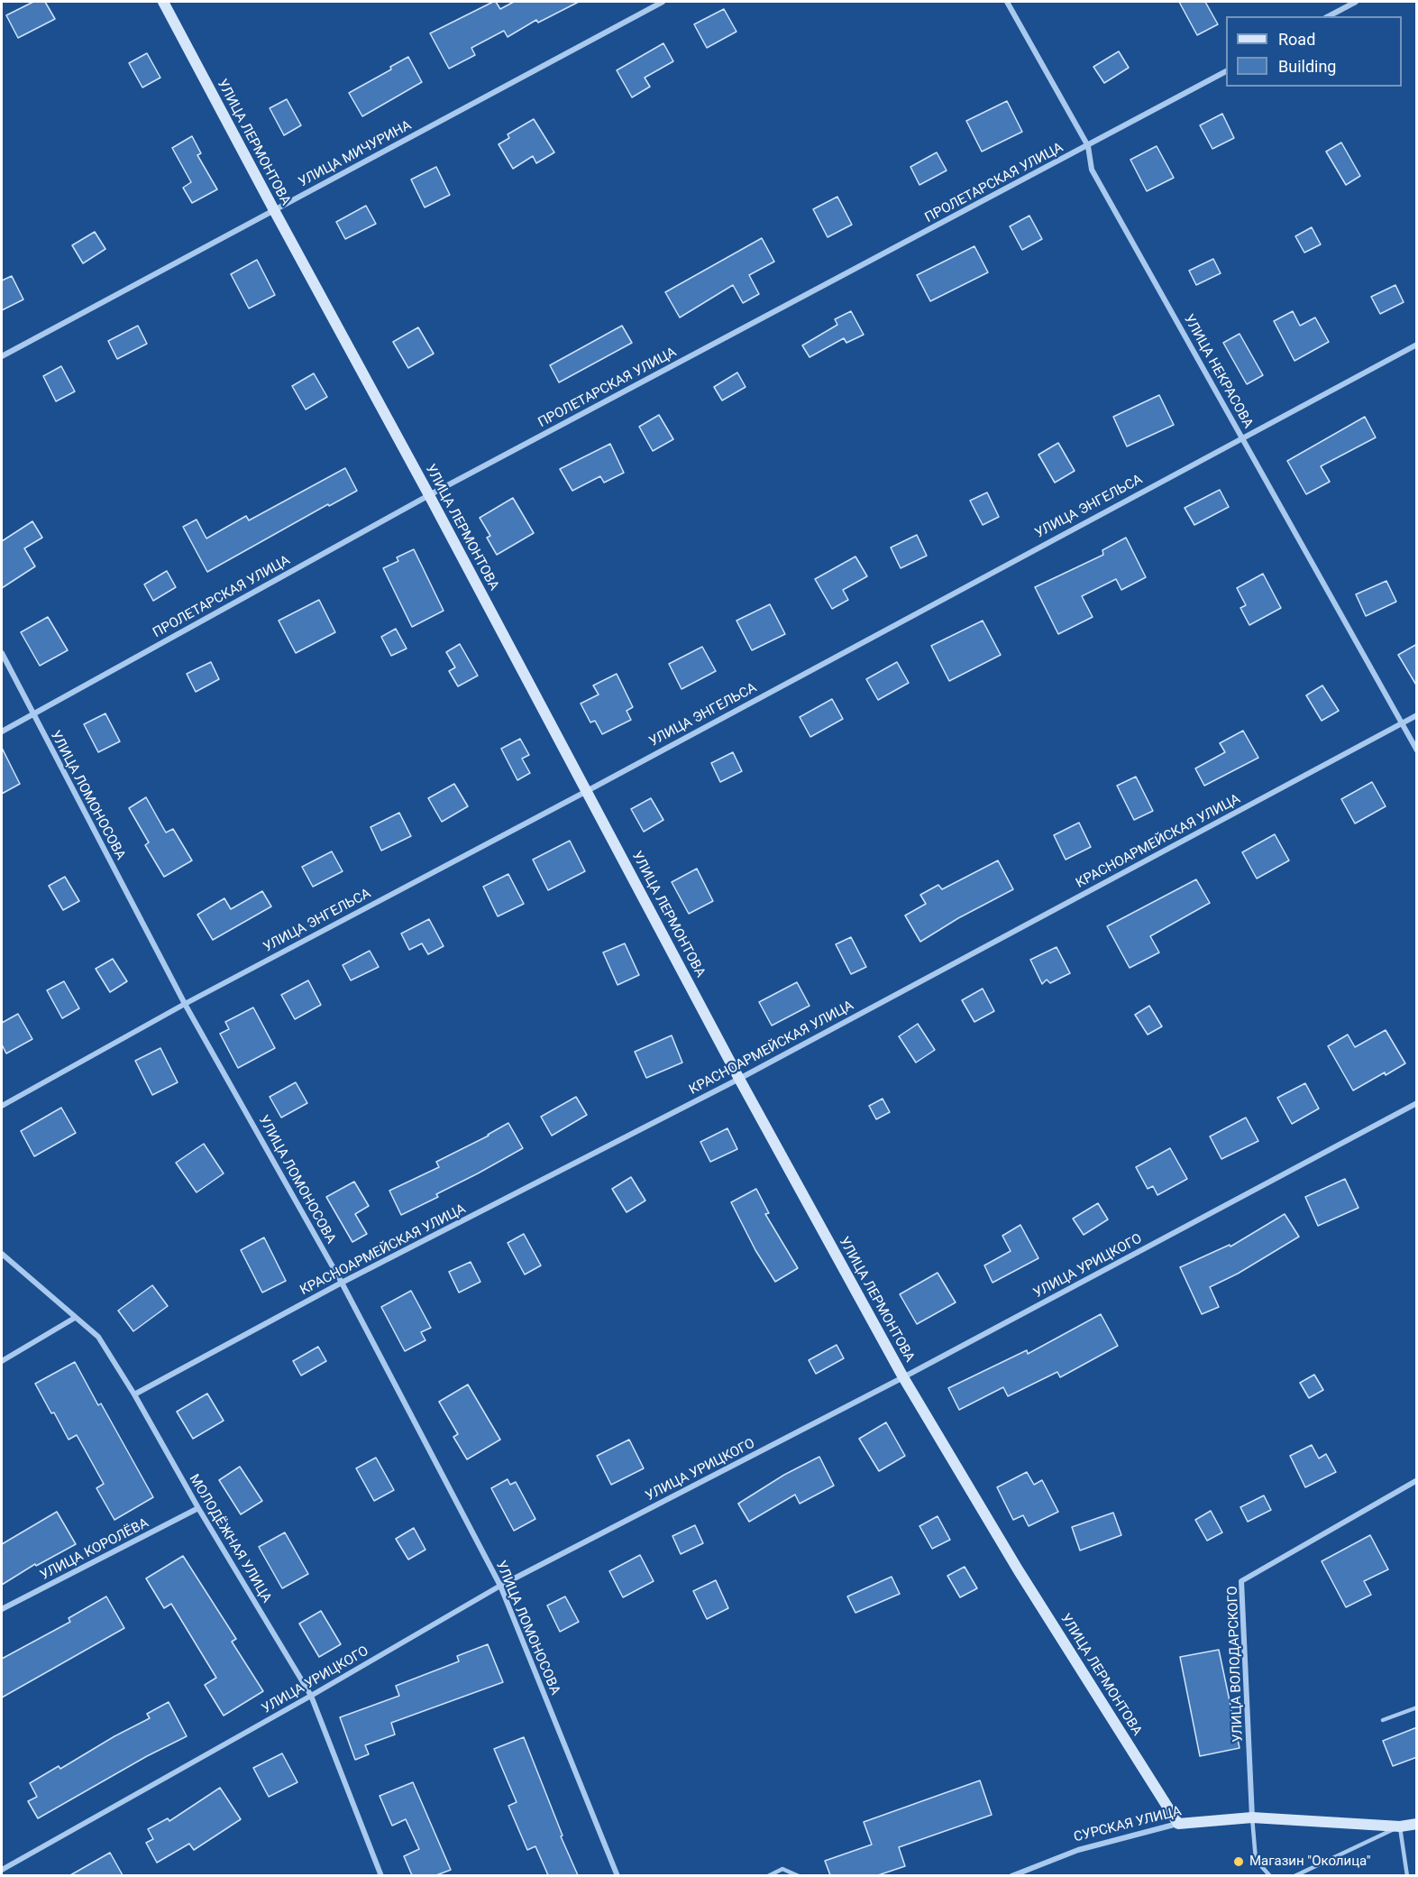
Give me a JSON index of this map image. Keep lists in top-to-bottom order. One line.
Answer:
{"streets":{"street":["УЛИЦА ЛЕРМОНТОВА","УЛИЦА МИЧУРИНА","ПРОЛЕТАРСКАЯ УЛИЦА","УЛИЦА НЕКРАСОВА","УЛИЦА ЭНГЕЛЬСА","УЛИЦА ЛОМОНОСОВА","КРАСНОАРМЕЙСКАЯ УЛИЦА","УЛИЦА УРИЦКОГО","МОЛОДЁЖНАЯ УЛИЦА","УЛИЦА КОРОЛЁВА","УЛИЦА ВОЛОДАРСКОГО","СУРСКАЯ УЛИЦА"]},"crossings":[["УЛИЦА ЛЕРМОНТОВА","УЛИЦА МИЧУРИНА"],["УЛИЦА ЛЕРМОНТОВА","ПРОЛЕТАРСКАЯ УЛИЦА"],["УЛИЦА ЛЕРМОНТОВА","УЛИЦА ЭНГЕЛЬСА"],["УЛИЦА ЛЕРМОНТОВА","КРАСНОАРМЕЙСКАЯ УЛИЦА"],["УЛИЦА ЛЕРМОНТОВА","УЛИЦА УРИЦКОГО"],["УЛИЦА ЛЕРМОНТОВА","СУРСКАЯ УЛИЦА"],["ПРОЛЕТАРСКАЯ УЛИЦА","УЛИЦА НЕКРАСОВА"],["ПРОЛЕТАРСКАЯ УЛИЦА","УЛИЦА ЛОМОНОСОВА"],["УЛИЦА НЕКРАСОВА","УЛИЦА ЭНГЕЛЬСА"],["УЛИЦА НЕКРАСОВА","КРАСНОАРМЕЙСКАЯ УЛИЦА"],["УЛИЦА ЭНГЕЛЬСА","УЛИЦА ЛОМОНОСОВА"],["УЛИЦА ЛОМОНОСОВА","КРАСНОАРМЕЙСКАЯ УЛИЦА"],["УЛИЦА ЛОМОНОСОВА","УЛИЦА УРИЦКОГО"],["КРАСНОАРМЕЙСКАЯ УЛИЦА","МОЛОДЁЖНАЯ УЛИЦА"],["УЛИЦА УРИЦКОГО","МОЛОДЁЖНАЯ УЛИЦА"],["МОЛОДЁЖНАЯ УЛИЦА","УЛИЦА КОРОЛЁВА"],["УЛИЦА ВОЛОДАРСКОГО","СУРСКАЯ УЛИЦА"]],"places":["Магазин \"Околица\""],"legend":["Road","Building"]}
